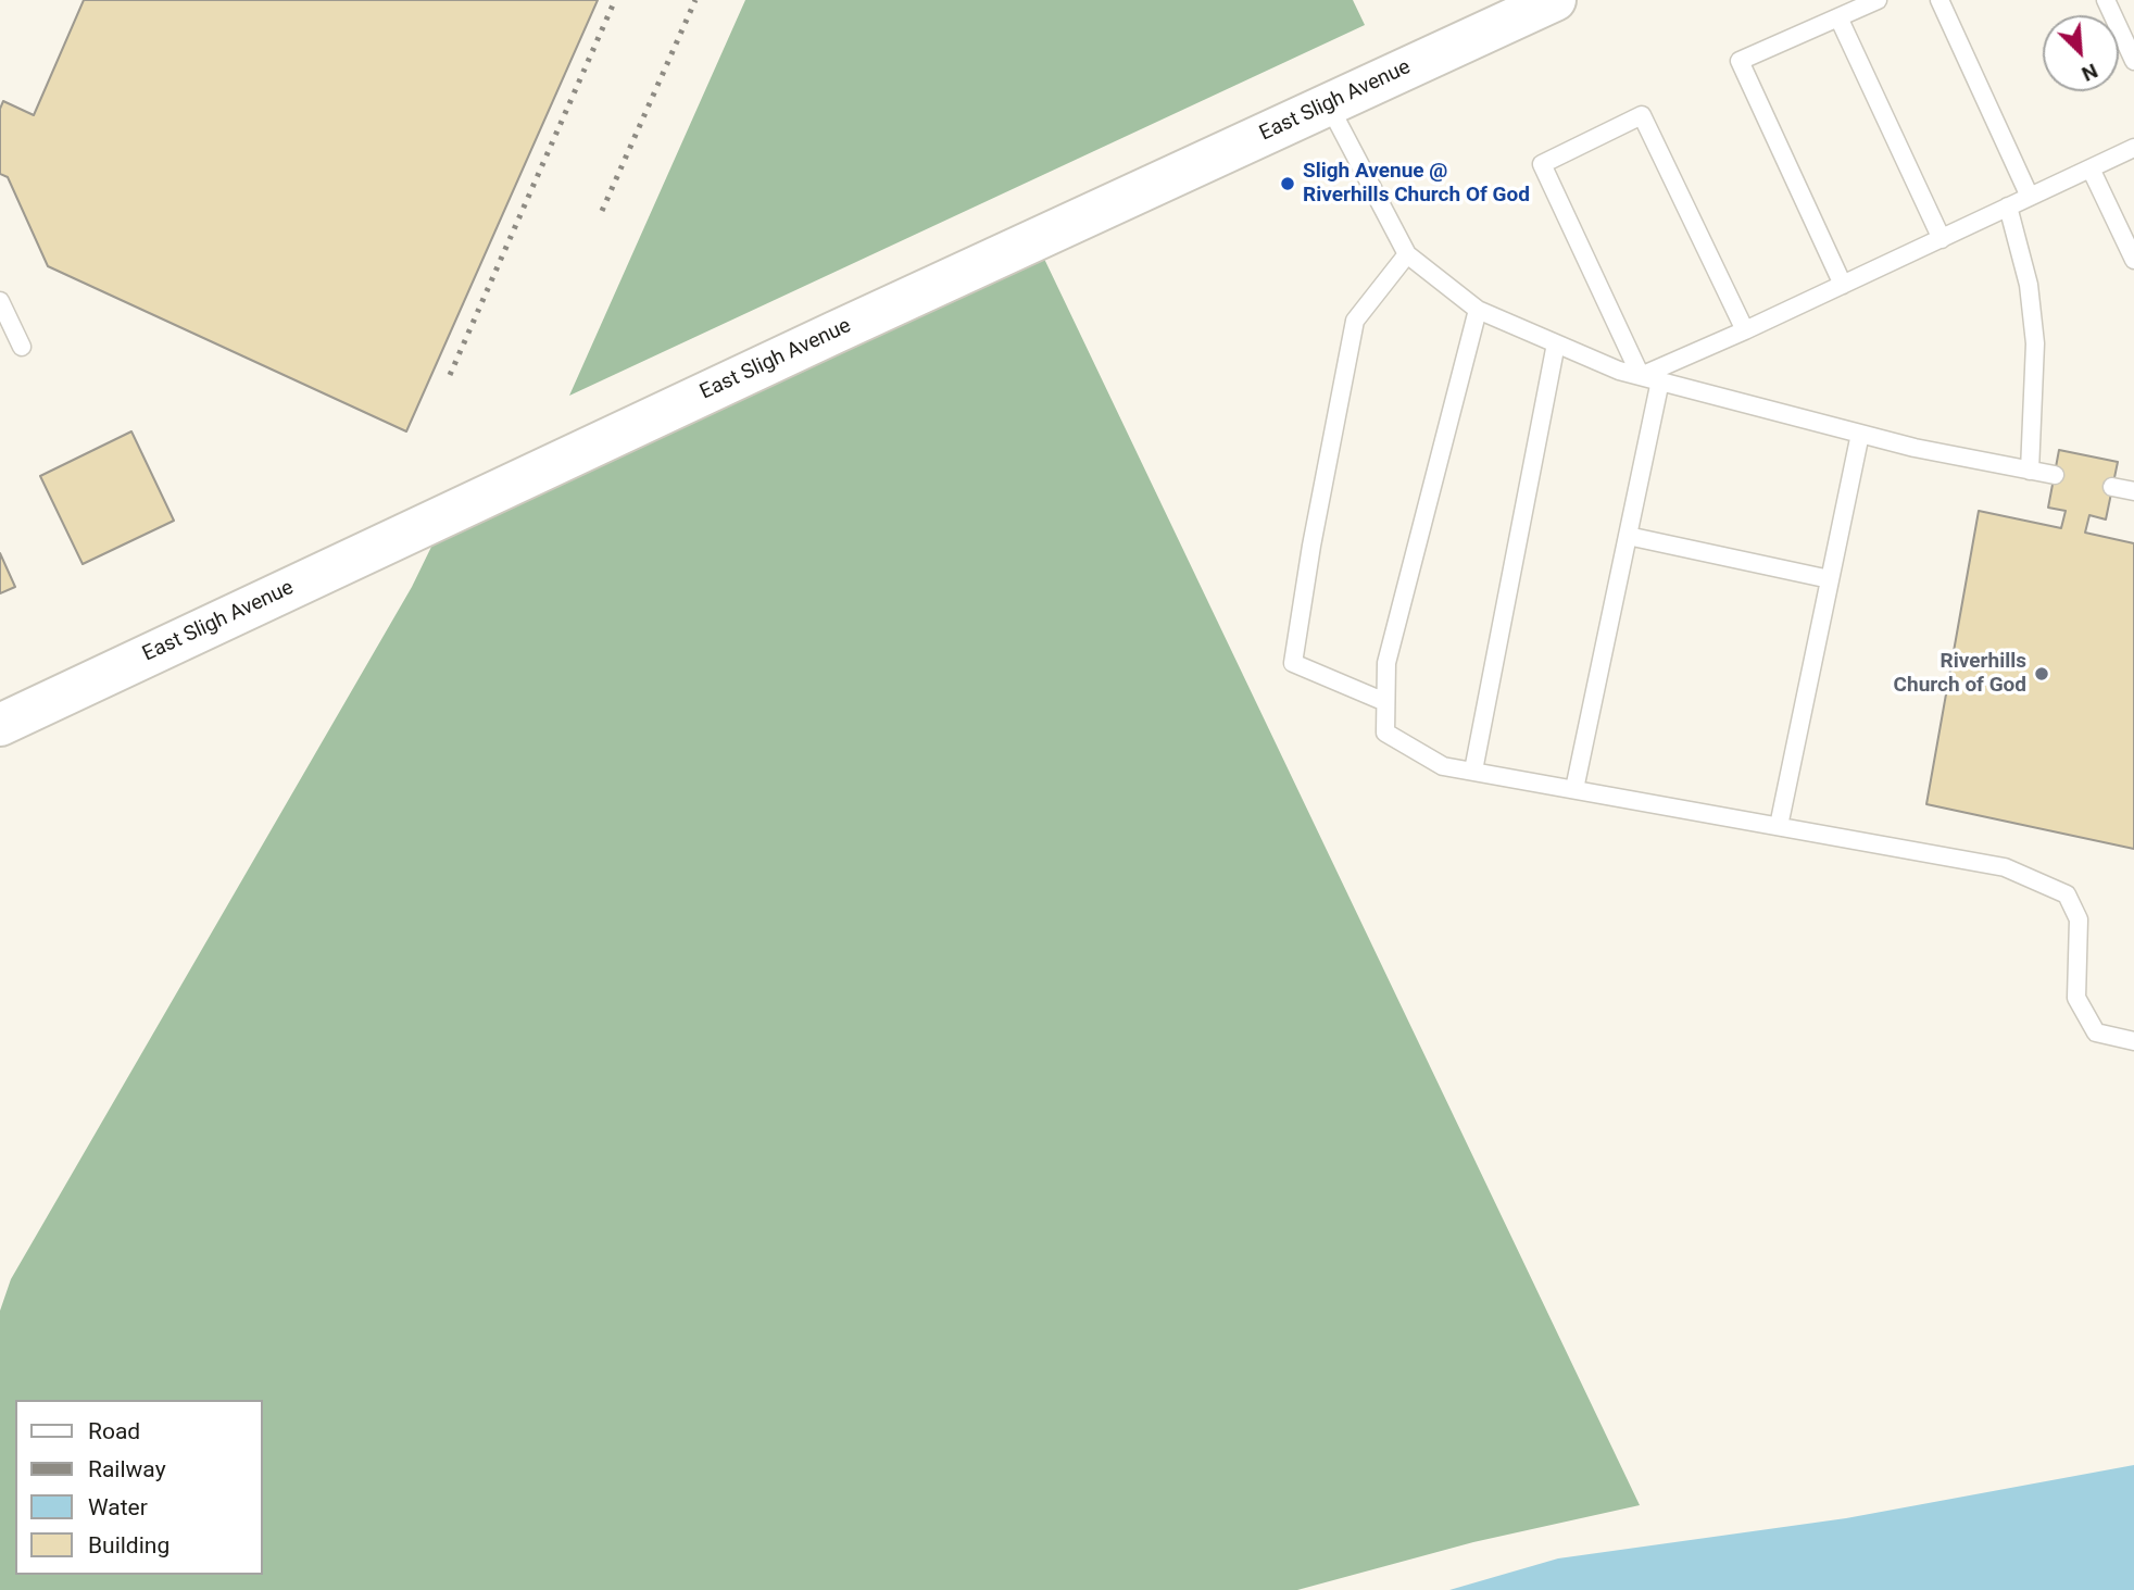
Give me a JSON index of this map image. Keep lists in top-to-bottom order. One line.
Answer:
{"streets":{"street":["East Sligh Avenue"]},"places":["Sligh Avenue @ Riverhills Church Of God","Riverhills Church of God"],"legend":["Road","Railway","Water","Building"],"north":"bottom right"}
